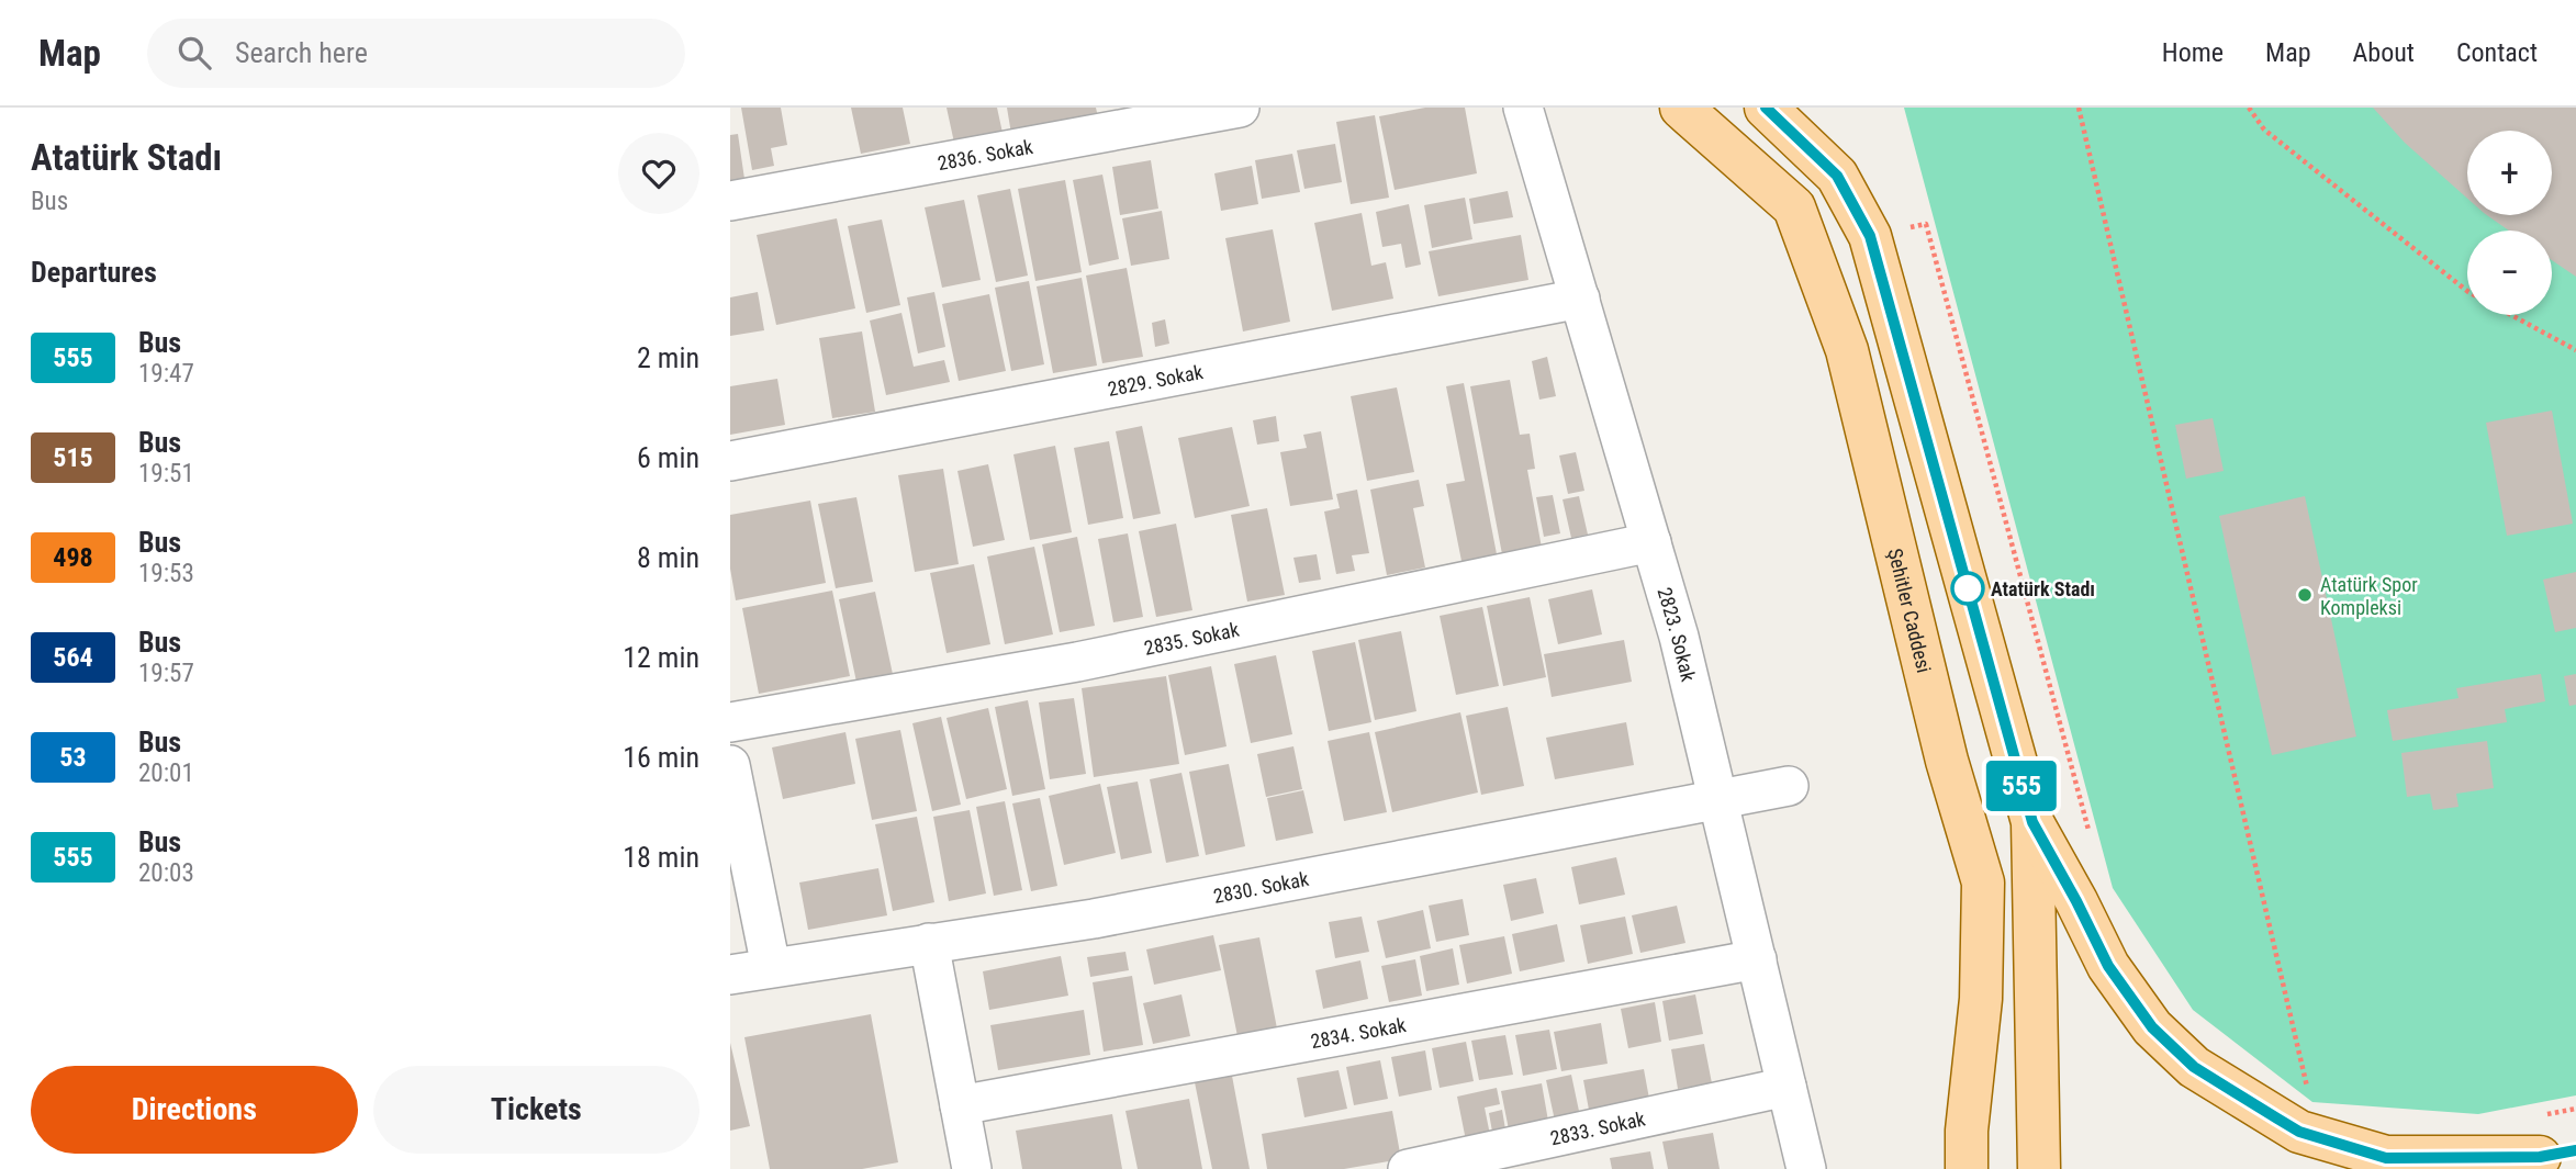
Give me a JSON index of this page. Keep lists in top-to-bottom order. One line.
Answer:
{"streets":{"main road":["Şehitler Caddesi"],"street":["2836. Sokak","2829. Sokak","2823. Sokak","2835. Sokak","2830. Sokak","2834. Sokak","2833. Sokak"]},"crossings":[["2829. Sokak","2823. Sokak"],["2823. Sokak","2835. Sokak"],["2823. Sokak","2830. Sokak"],["2823. Sokak","2834. Sokak"],["2823. Sokak","2833. Sokak"]],"places":["Atatürk Stadı","Atatürk Spor Kompleksi"],"lines":["bus line 555"],"page":{"header":"Map","search":"Search here","nav":["Home","Map","About","Contact"],"heading":[["Atatürk Stadı","Bus"],"Departures"],"on_map":"555","map_buttons":["+","−"],"list":[{"mark":"555","name":"Bus","note":"19:47","value":"2 min"},{"mark":"515","name":"Bus","note":"19:51","value":"6 min"},{"mark":"498","name":"Bus","note":"19:53","value":"8 min"},{"mark":"564","name":"Bus","note":"19:57","value":"12 min"},{"mark":"53","name":"Bus","note":"20:01","value":"16 min"},{"mark":"555","name":"Bus","note":"20:03","value":"18 min"}],"buttons":["Directions","Tickets"]}}
